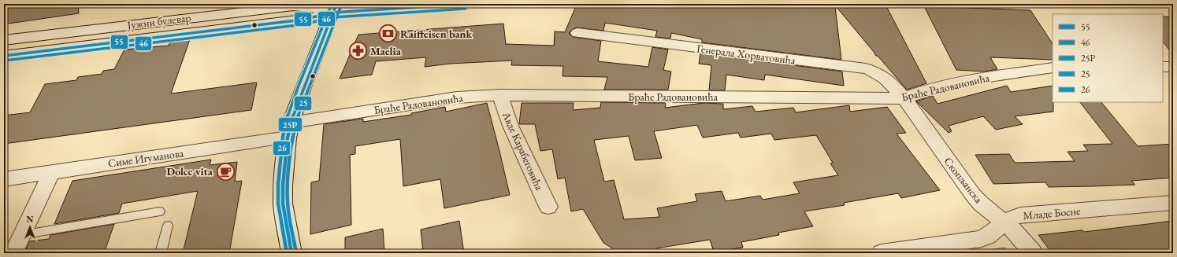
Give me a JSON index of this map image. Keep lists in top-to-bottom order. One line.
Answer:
{"streets":{"main road":["Јужни булевар"],"street":["Генерала Хорватовића","Браће Радовановића","Авде Карабеговића","Симе Игуманова","Скопљанска","Младе Босне"]},"crossings":[["Генерала Хорватовића","Браће Радовановића"],["Генерала Хорватовића","Скопљанска"],["Браће Радовановића","Авде Карабеговића"],["Браће Радовановића","Симе Игуманова"],["Браће Радовановића","Скопљанска"],["Скопљанска","Младе Босне"]],"places":{"bank":["Raiffeisen bank"],"pharmacy":["Maelia"],"cafe":["Dolce vita"]},"lines":["transit line 55","transit line 25P","transit line 26","transit line 25","transit line 46"],"legend":["55","46","25P","25","26"],"north":"top"}
